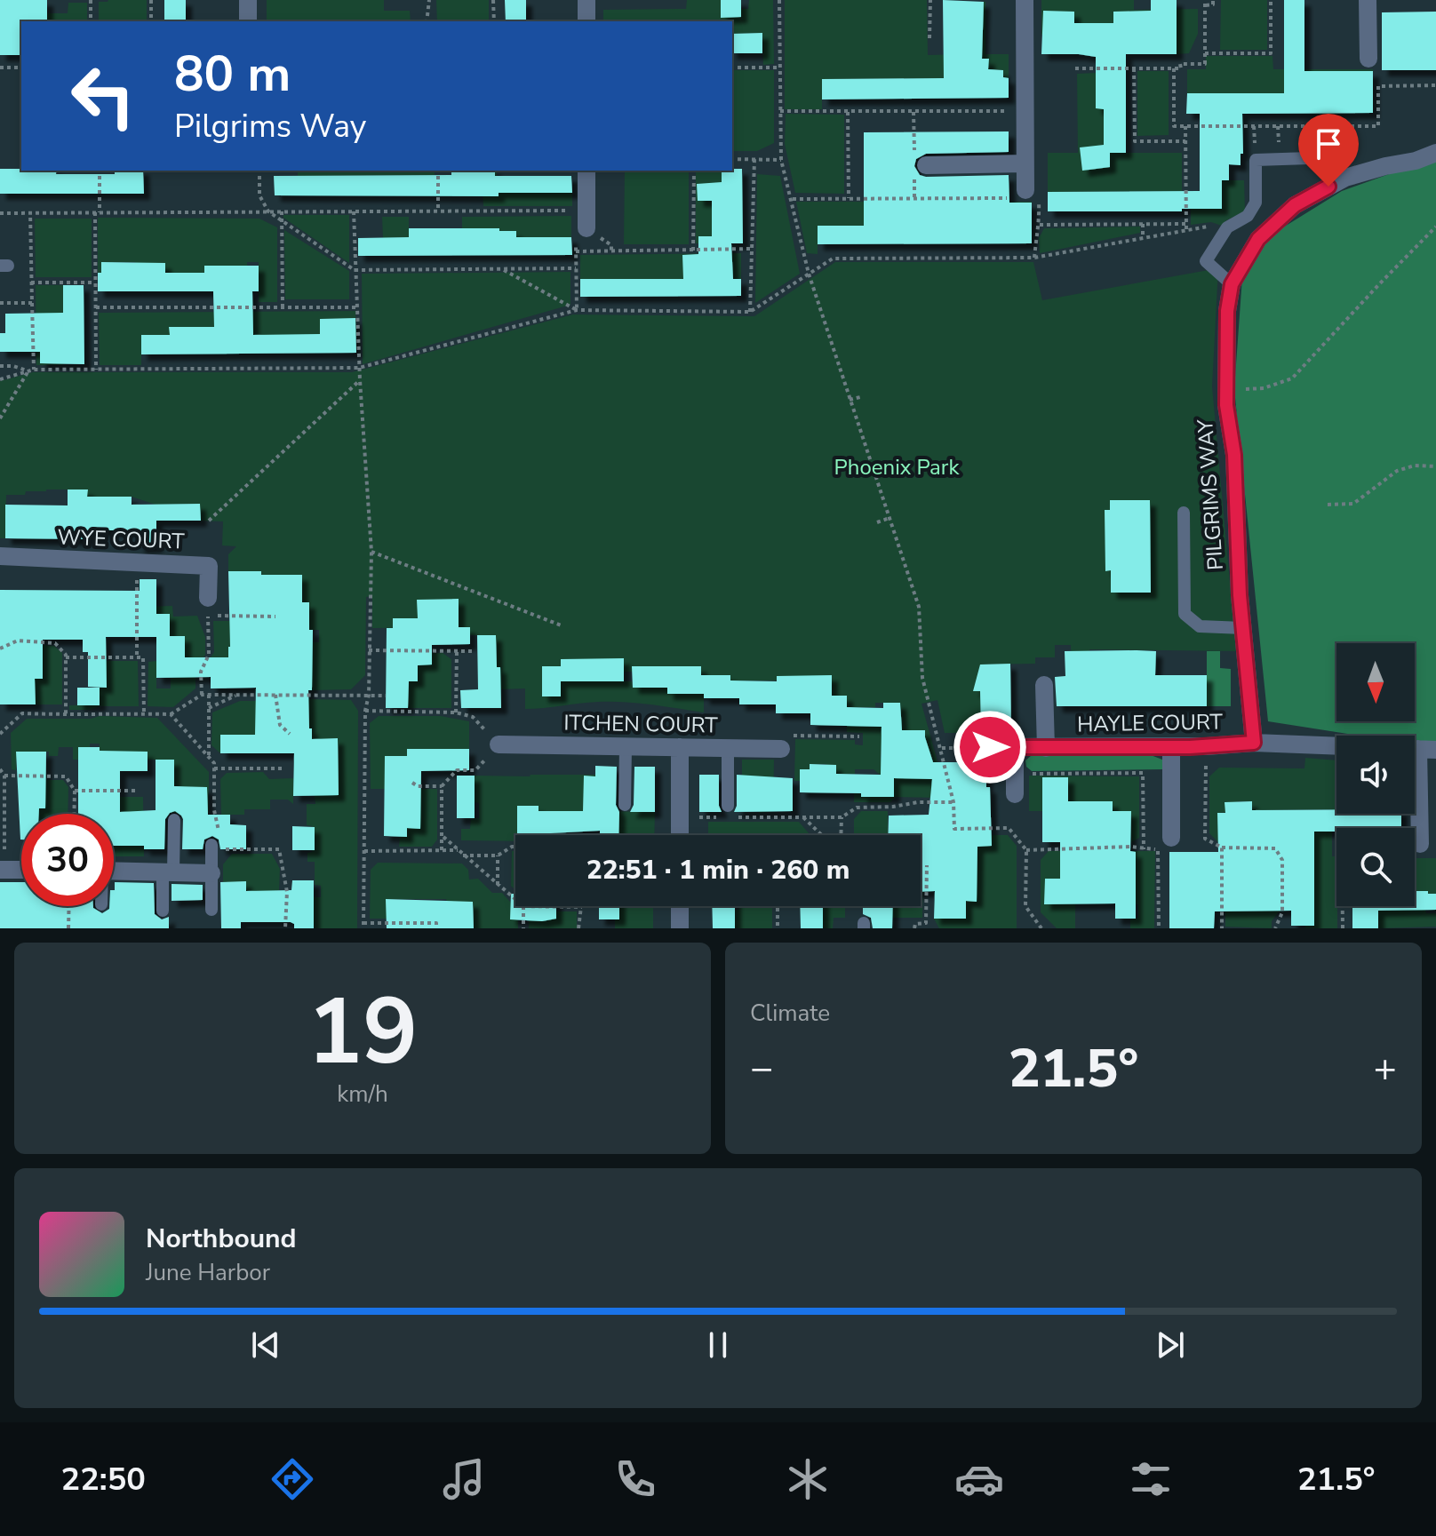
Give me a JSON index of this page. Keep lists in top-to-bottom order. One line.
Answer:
{"streets":{"street":["PILGRIMS WAY","WYE COURT","HAYLE COURT","ITCHEN COURT"]},"crossings":[["PILGRIMS WAY","HAYLE COURT"]],"parks":["Phoenix Park"],"north":"bottom","page":{"turn":["80 m","Pilgrims Way"],"limit":"30","trip":"22:51 · 1 min · 260 m","tile":[["19","km/h"],"Climate"],"heat":["−","21.5°","+"],"song":["Northbound","June Harbor"],"tabs":["22:50","21.5°"]}}
